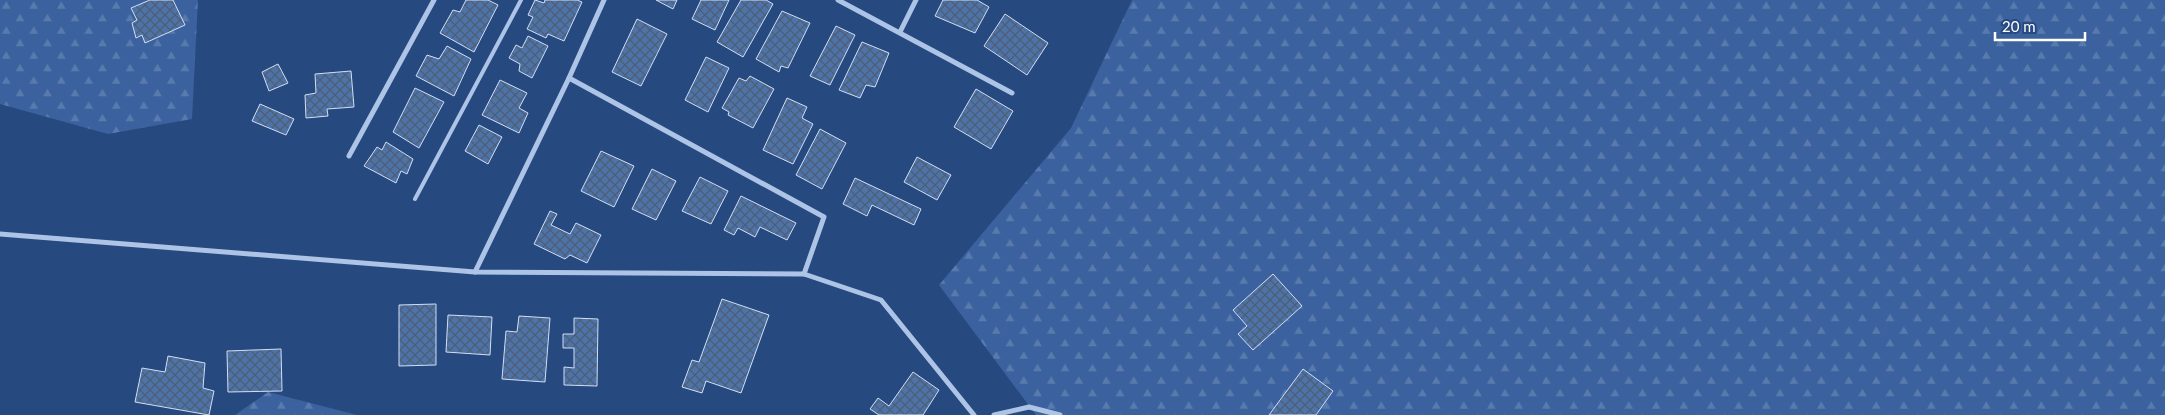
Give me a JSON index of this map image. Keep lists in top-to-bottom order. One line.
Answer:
{"scale_bar":"20 m"}
